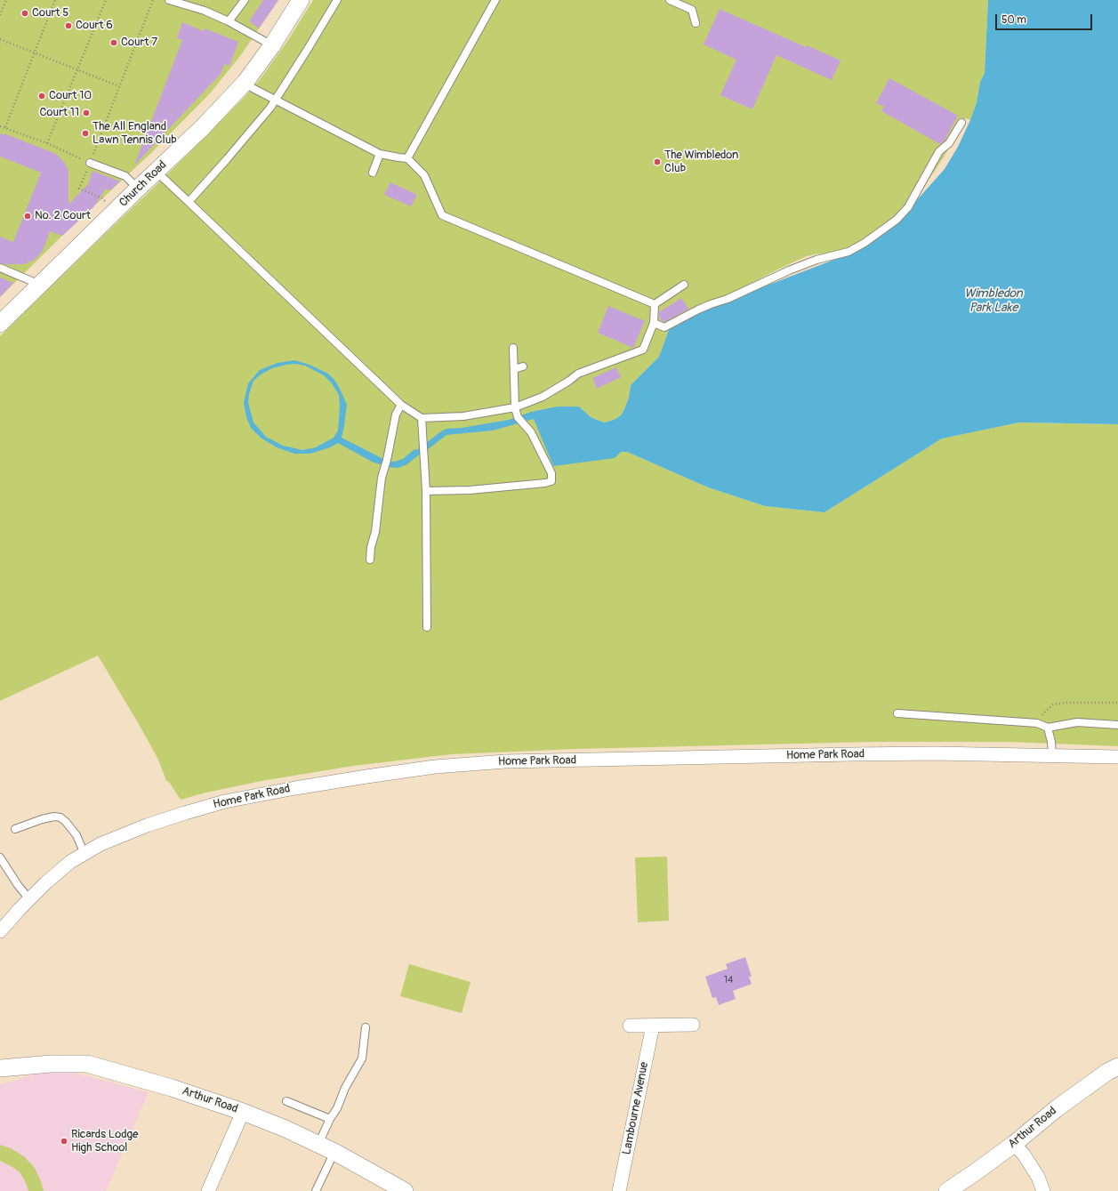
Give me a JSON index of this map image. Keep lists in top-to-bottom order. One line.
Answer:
{"streets":{"street":["Church Road","Home Park Road","Arthur Road","Lambourne Avenue"]},"water":["Wimbledon Park Lake"],"places":["Court 5","Court 6","Court 7","Court 10","Court 11","The All England Lawn Tennis Club","The Wimbledon Club","No. 2 Court","Ricards Lodge High School"],"house_numbers":["14"],"scale_bar":"50 m"}
